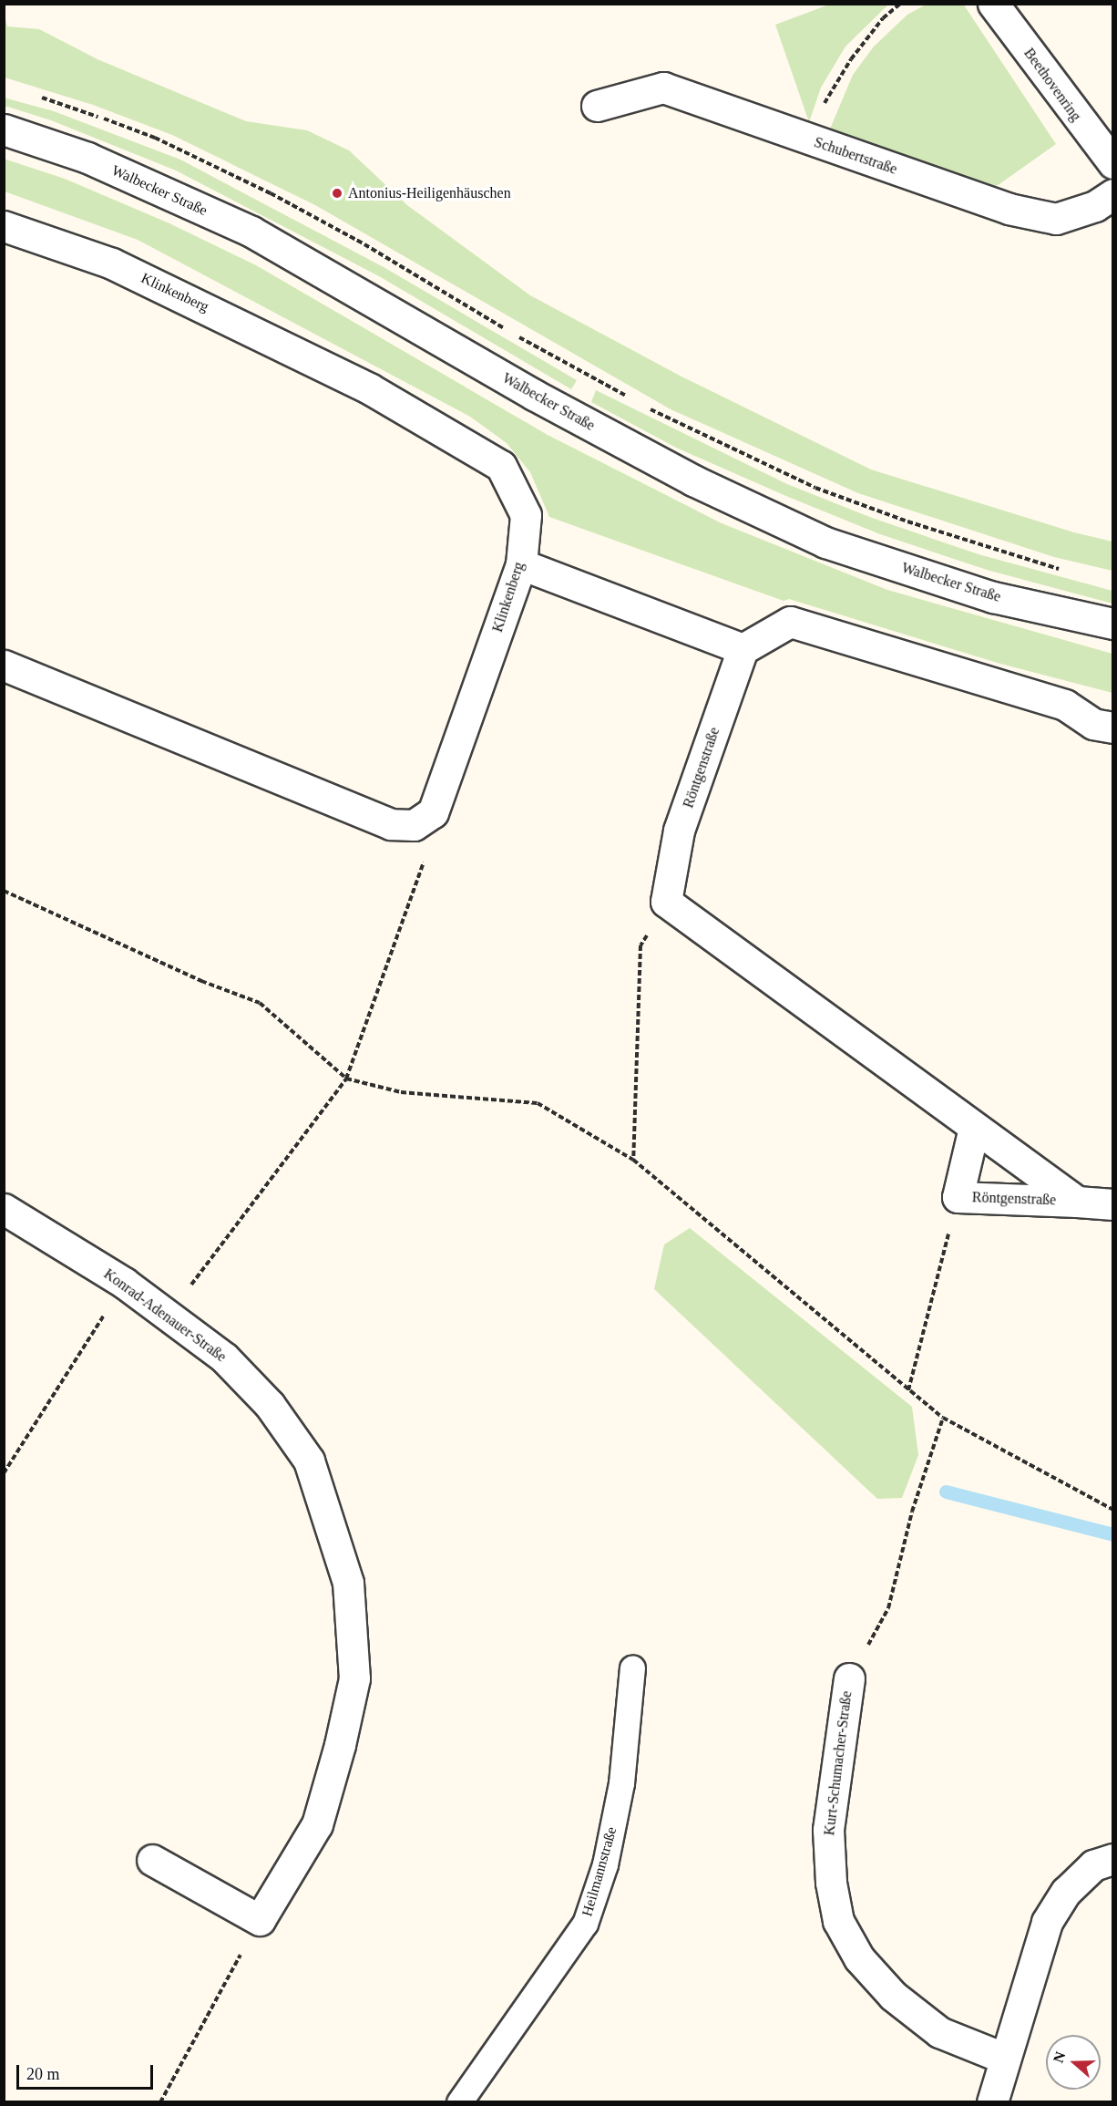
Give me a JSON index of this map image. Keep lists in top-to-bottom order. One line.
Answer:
{"streets":{"street":["Beethovenring","Schubertstraße","Walbecker Straße","Klinkenberg","Röntgenstraße","Konrad-Adenauer-Straße","Kurt-Schumacher-Straße"],"lane":["Heilmannstraße"]},"places":["Antonius-Heiligenhäuschen"],"scale_bar":"20 m","north":"left"}
